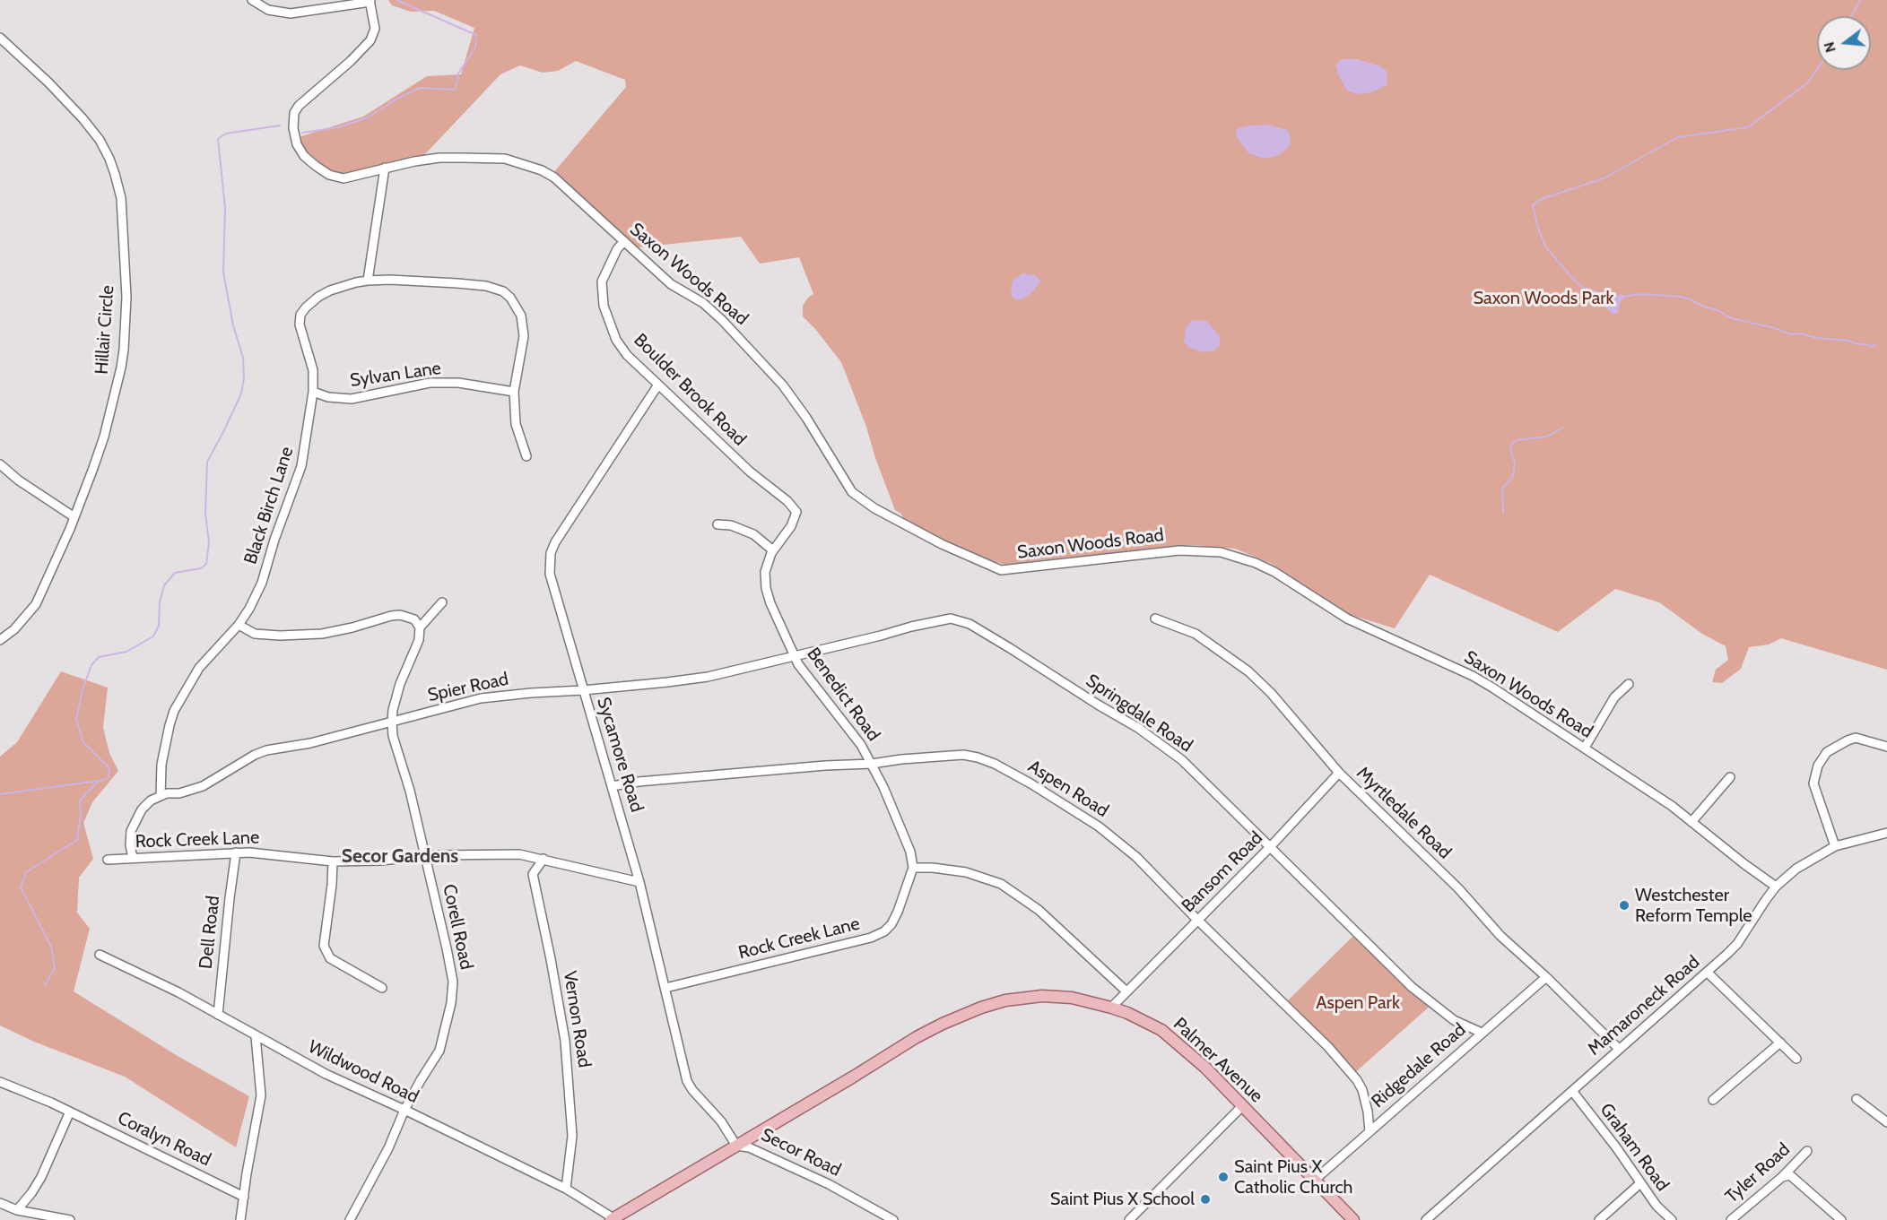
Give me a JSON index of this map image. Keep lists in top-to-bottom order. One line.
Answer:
{"streets":{"main road":["Palmer Avenue","Secor Road"],"street":["Saxon Woods Road","Hillair Circle","Sylvan Lane","Boulder Brook Road","Black Birch Lane","Spier Road","Benedict Road","Springdale Road","Sycamore Road","Aspen Road","Myrtledale Road","Rock Creek Lane","Bansom Road","Corell Road","Dell Road","Mamaroneck Road","Vernon Road","Ridgedale Road","Wildwood Road","Coralyn Road","Graham Road","Tyler Road"]},"crossings":[["Saxon Woods Road","Boulder Brook Road"],["Saxon Woods Road","Mamaroneck Road"],["Sylvan Lane","Black Birch Lane"],["Boulder Brook Road","Benedict Road"],["Boulder Brook Road","Sycamore Road"],["Black Birch Lane","Spier Road"],["Spier Road","Benedict Road"],["Spier Road","Springdale Road"],["Spier Road","Sycamore Road"],["Spier Road","Corell Road"],["Benedict Road","Springdale Road"],["Benedict Road","Aspen Road"],["Benedict Road","Rock Creek Lane"],["Springdale Road","Bansom Road"],["Springdale Road","Ridgedale Road"],["Sycamore Road","Aspen Road"],["Sycamore Road","Rock Creek Lane"],["Sycamore Road","Palmer Avenue"],["Sycamore Road","Secor Road"],["Aspen Road","Bansom Road"],["Aspen Road","Ridgedale Road"],["Myrtledale Road","Bansom Road"],["Myrtledale Road","Mamaroneck Road"],["Myrtledale Road","Ridgedale Road"],["Rock Creek Lane","Corell Road"],["Rock Creek Lane","Dell Road"],["Rock Creek Lane","Vernon Road"],["Corell Road","Wildwood Road"],["Dell Road","Wildwood Road"],["Mamaroneck Road","Graham Road"],["Vernon Road","Wildwood Road"],["Palmer Avenue","Ridgedale Road"],["Palmer Avenue","Secor Road"],["Wildwood Road","Secor Road"]],"districts":["Secor Gardens"],"parks":["Saxon Woods Park","Aspen Park"],"places":["Westchester Reform Temple","Saint Pius X Catholic Church","Saint Pius X School"],"north":"left"}
